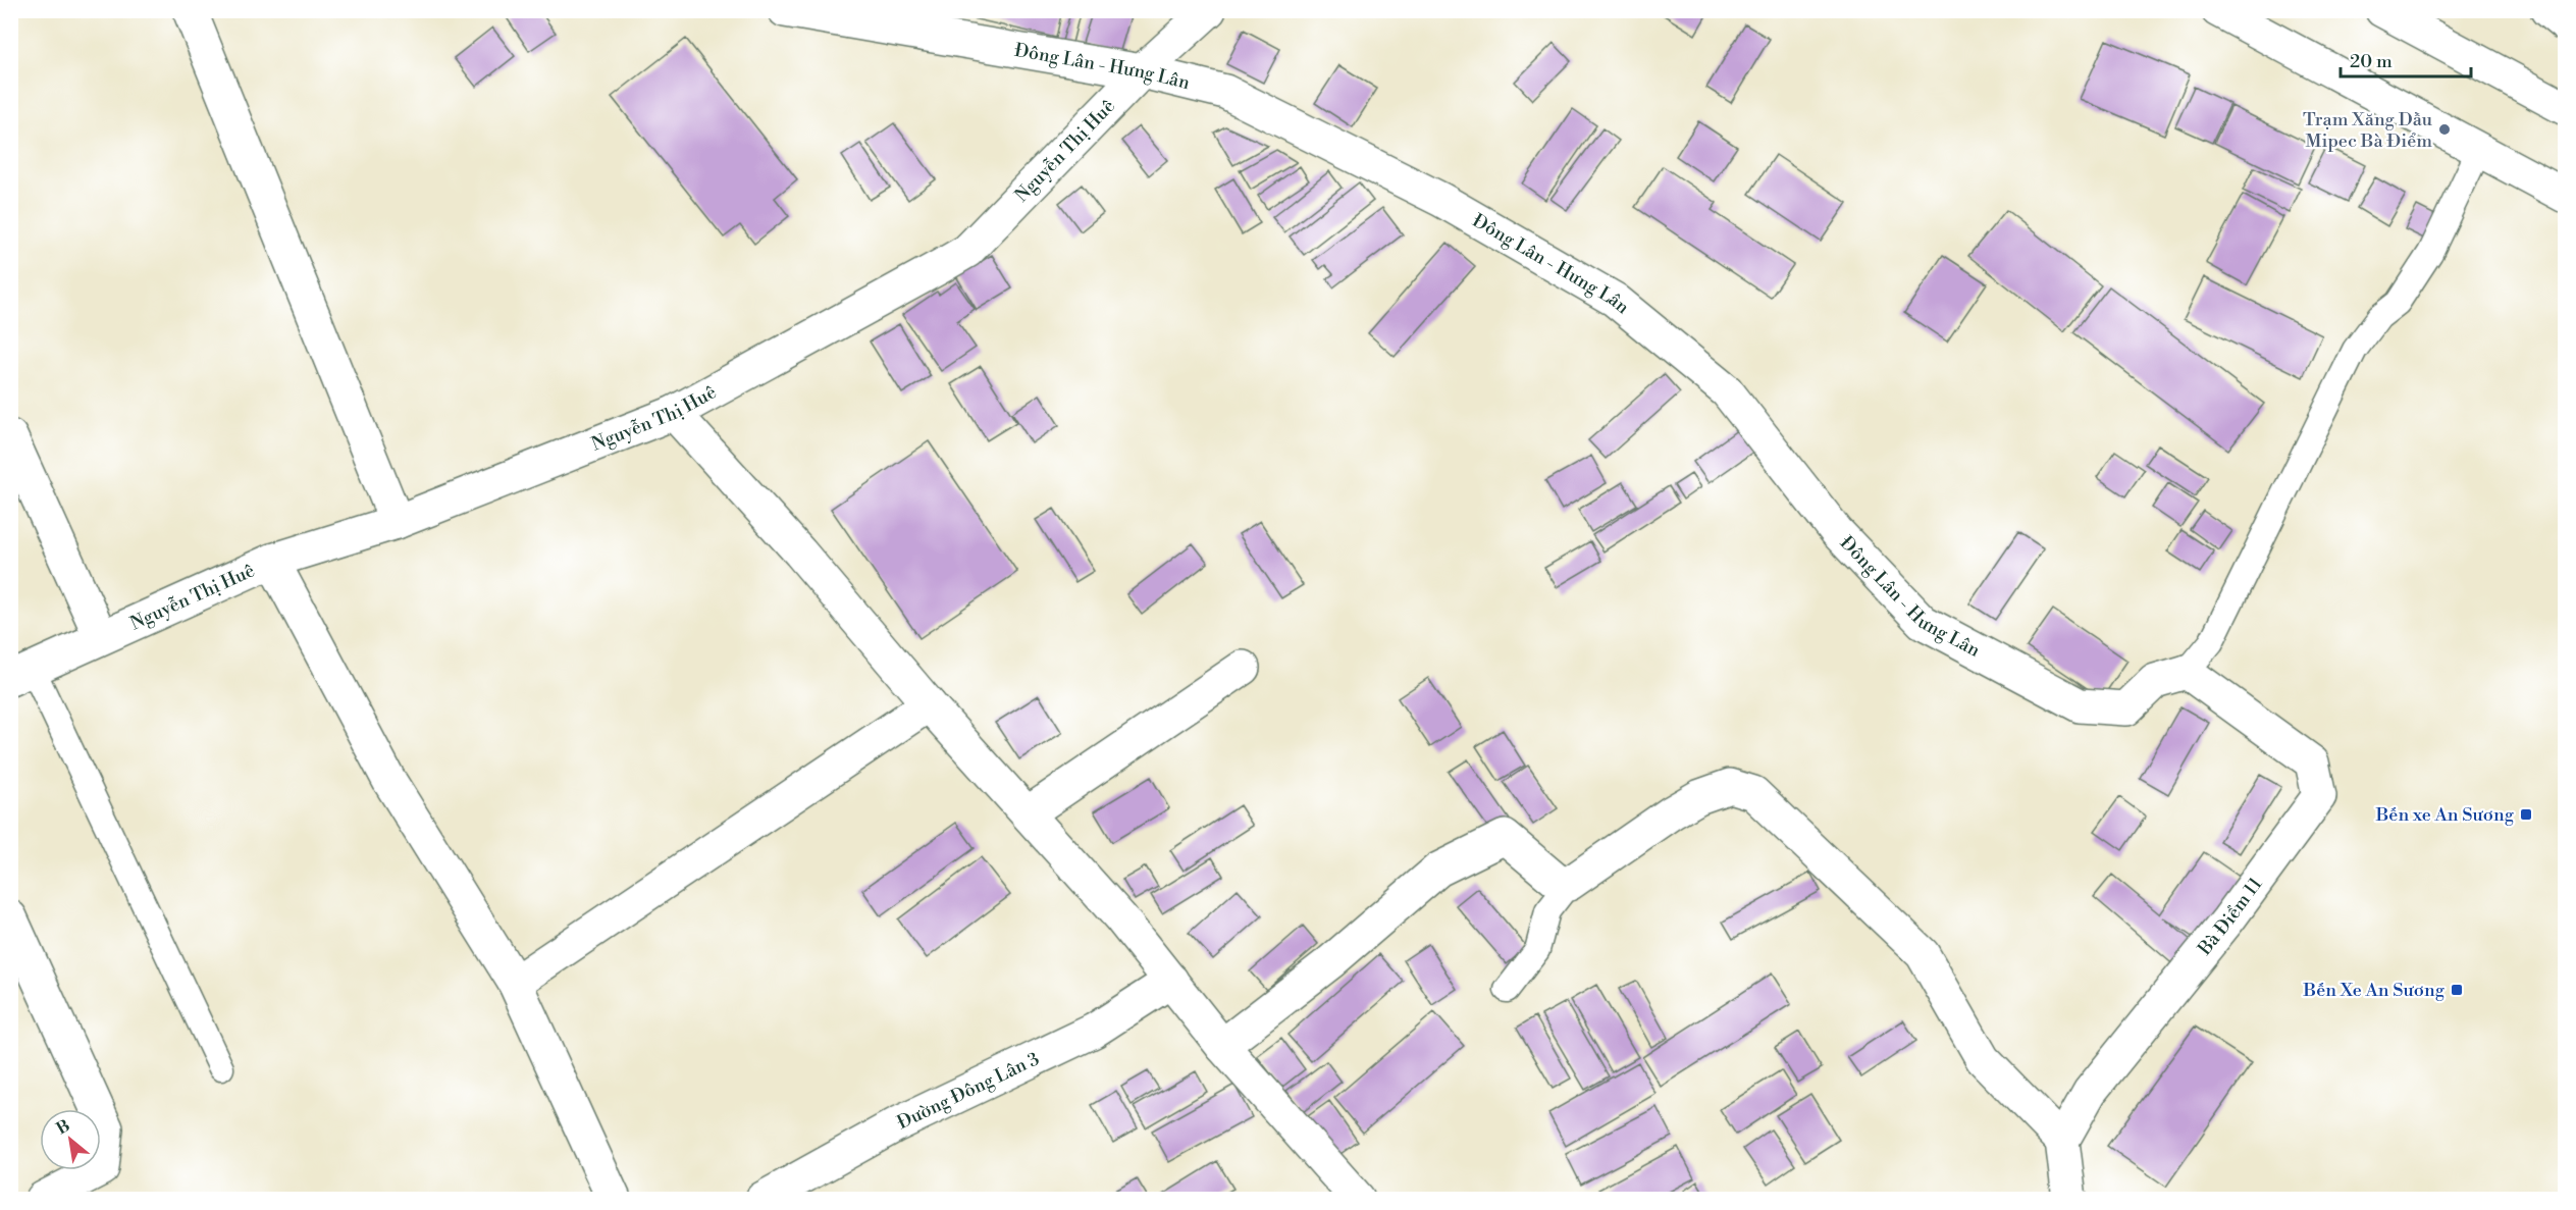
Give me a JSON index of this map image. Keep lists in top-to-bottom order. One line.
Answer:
{"streets":{"main road":["Đông Lân - Hưng Lân","Nguyễn Thị Huê","Bà Điểm 11","Đường Đông Lân 3"]},"crossings":[["Đông Lân - Hưng Lân","Nguyễn Thị Huê"],["Đông Lân - Hưng Lân","Bà Điểm 11"]],"places":{"other":["Trạm Xăng Dầu Mipec Bà Điểm"],"transit":["Bến xe An Sương","Bến Xe An Sương"]},"scale_bar":"20 m","north":"top left"}
